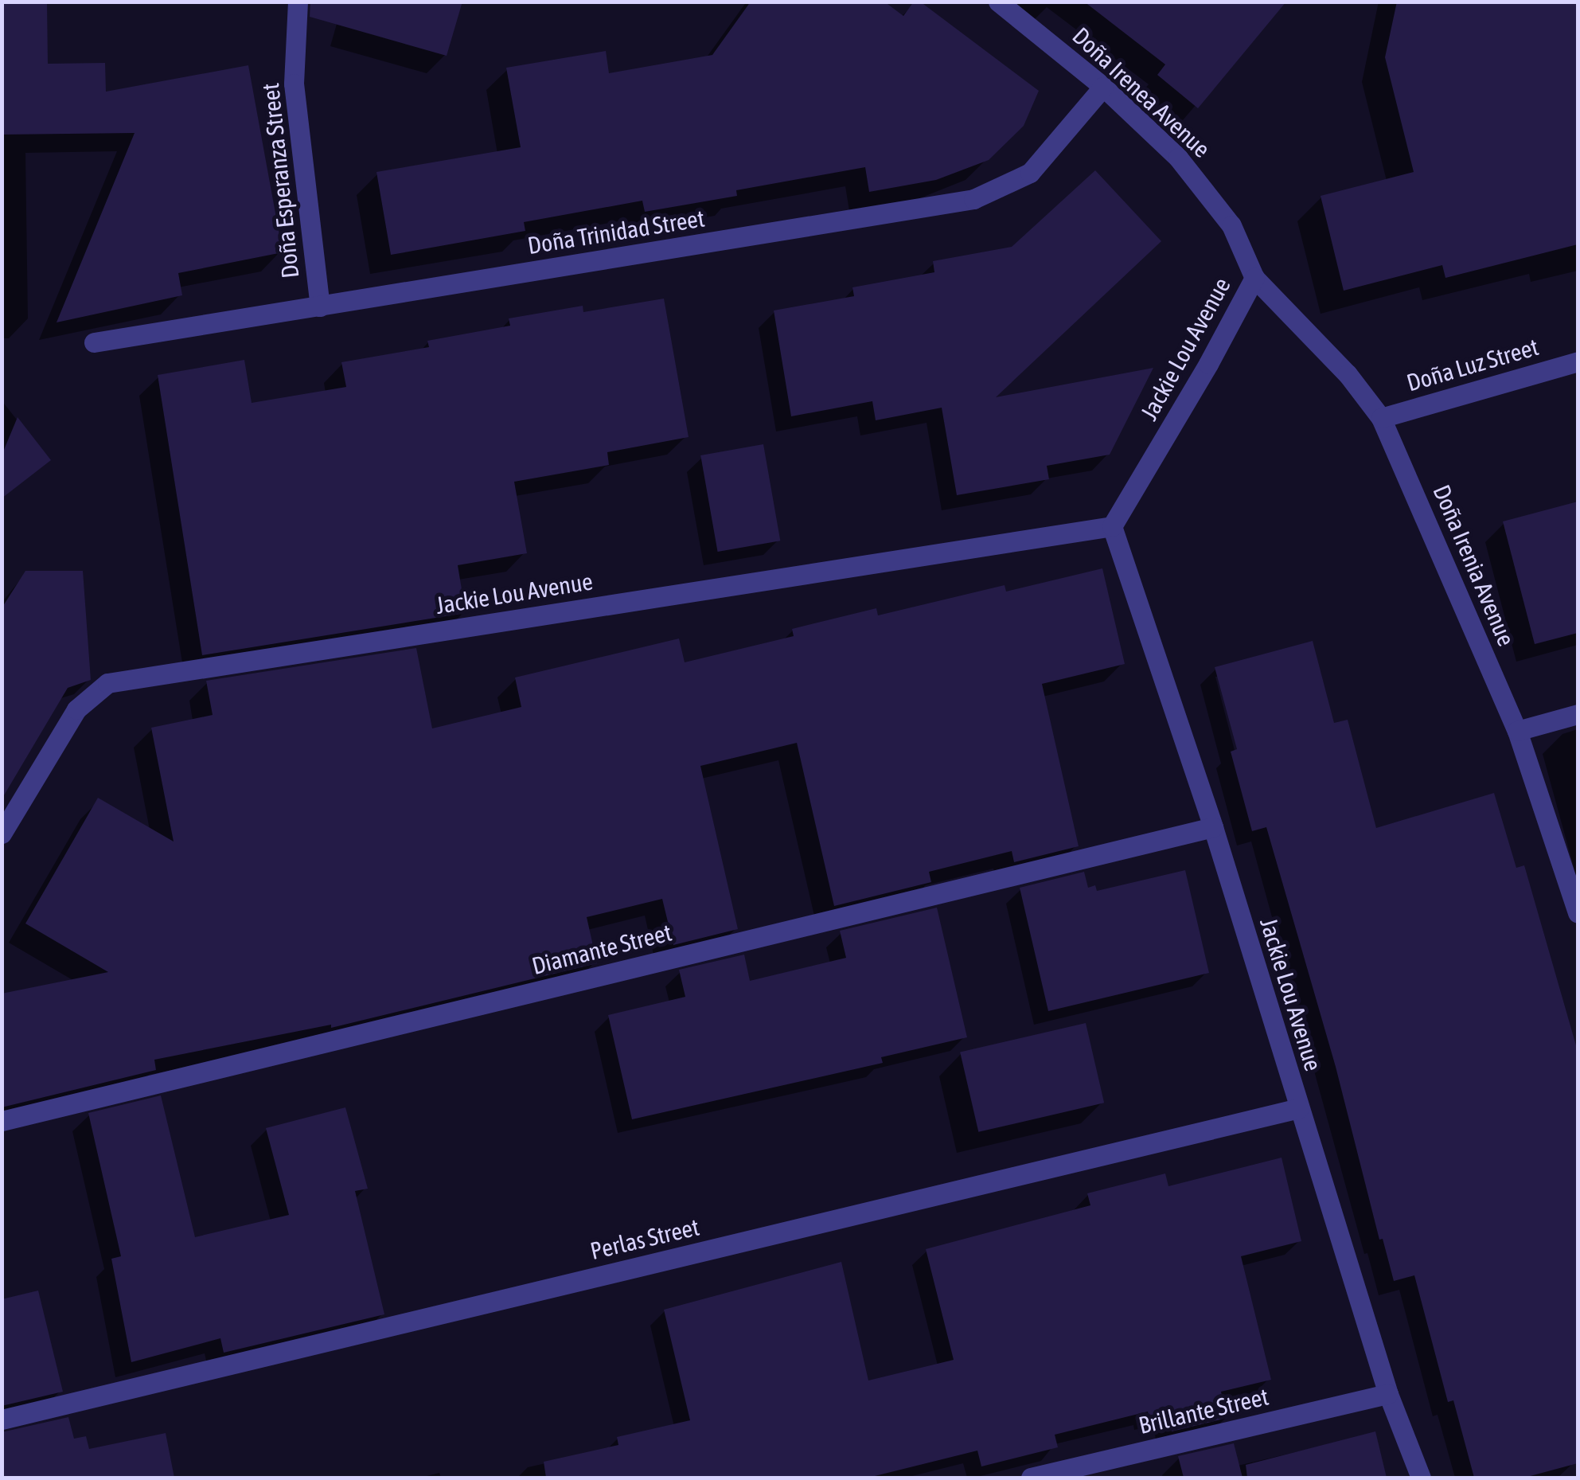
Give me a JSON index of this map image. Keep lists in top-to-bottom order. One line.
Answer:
{"streets":{"street":["Doña Irenea Avenue","Doña Esperanza Street","Doña Trinidad Street","Jackie Lou Avenue","Doña Luz Street","Doña Irenia Avenue","Diamante Street","Perlas Street","Brillante Street"]},"crossings":[["Doña Irenea Avenue","Doña Trinidad Street"],["Doña Irenea Avenue","Jackie Lou Avenue"],["Doña Irenea Avenue","Doña Irenia Avenue"],["Doña Esperanza Street","Doña Trinidad Street"],["Jackie Lou Avenue","Doña Irenia Avenue"],["Jackie Lou Avenue","Diamante Street"],["Jackie Lou Avenue","Perlas Street"],["Jackie Lou Avenue","Brillante Street"],["Doña Luz Street","Doña Irenia Avenue"]]}
